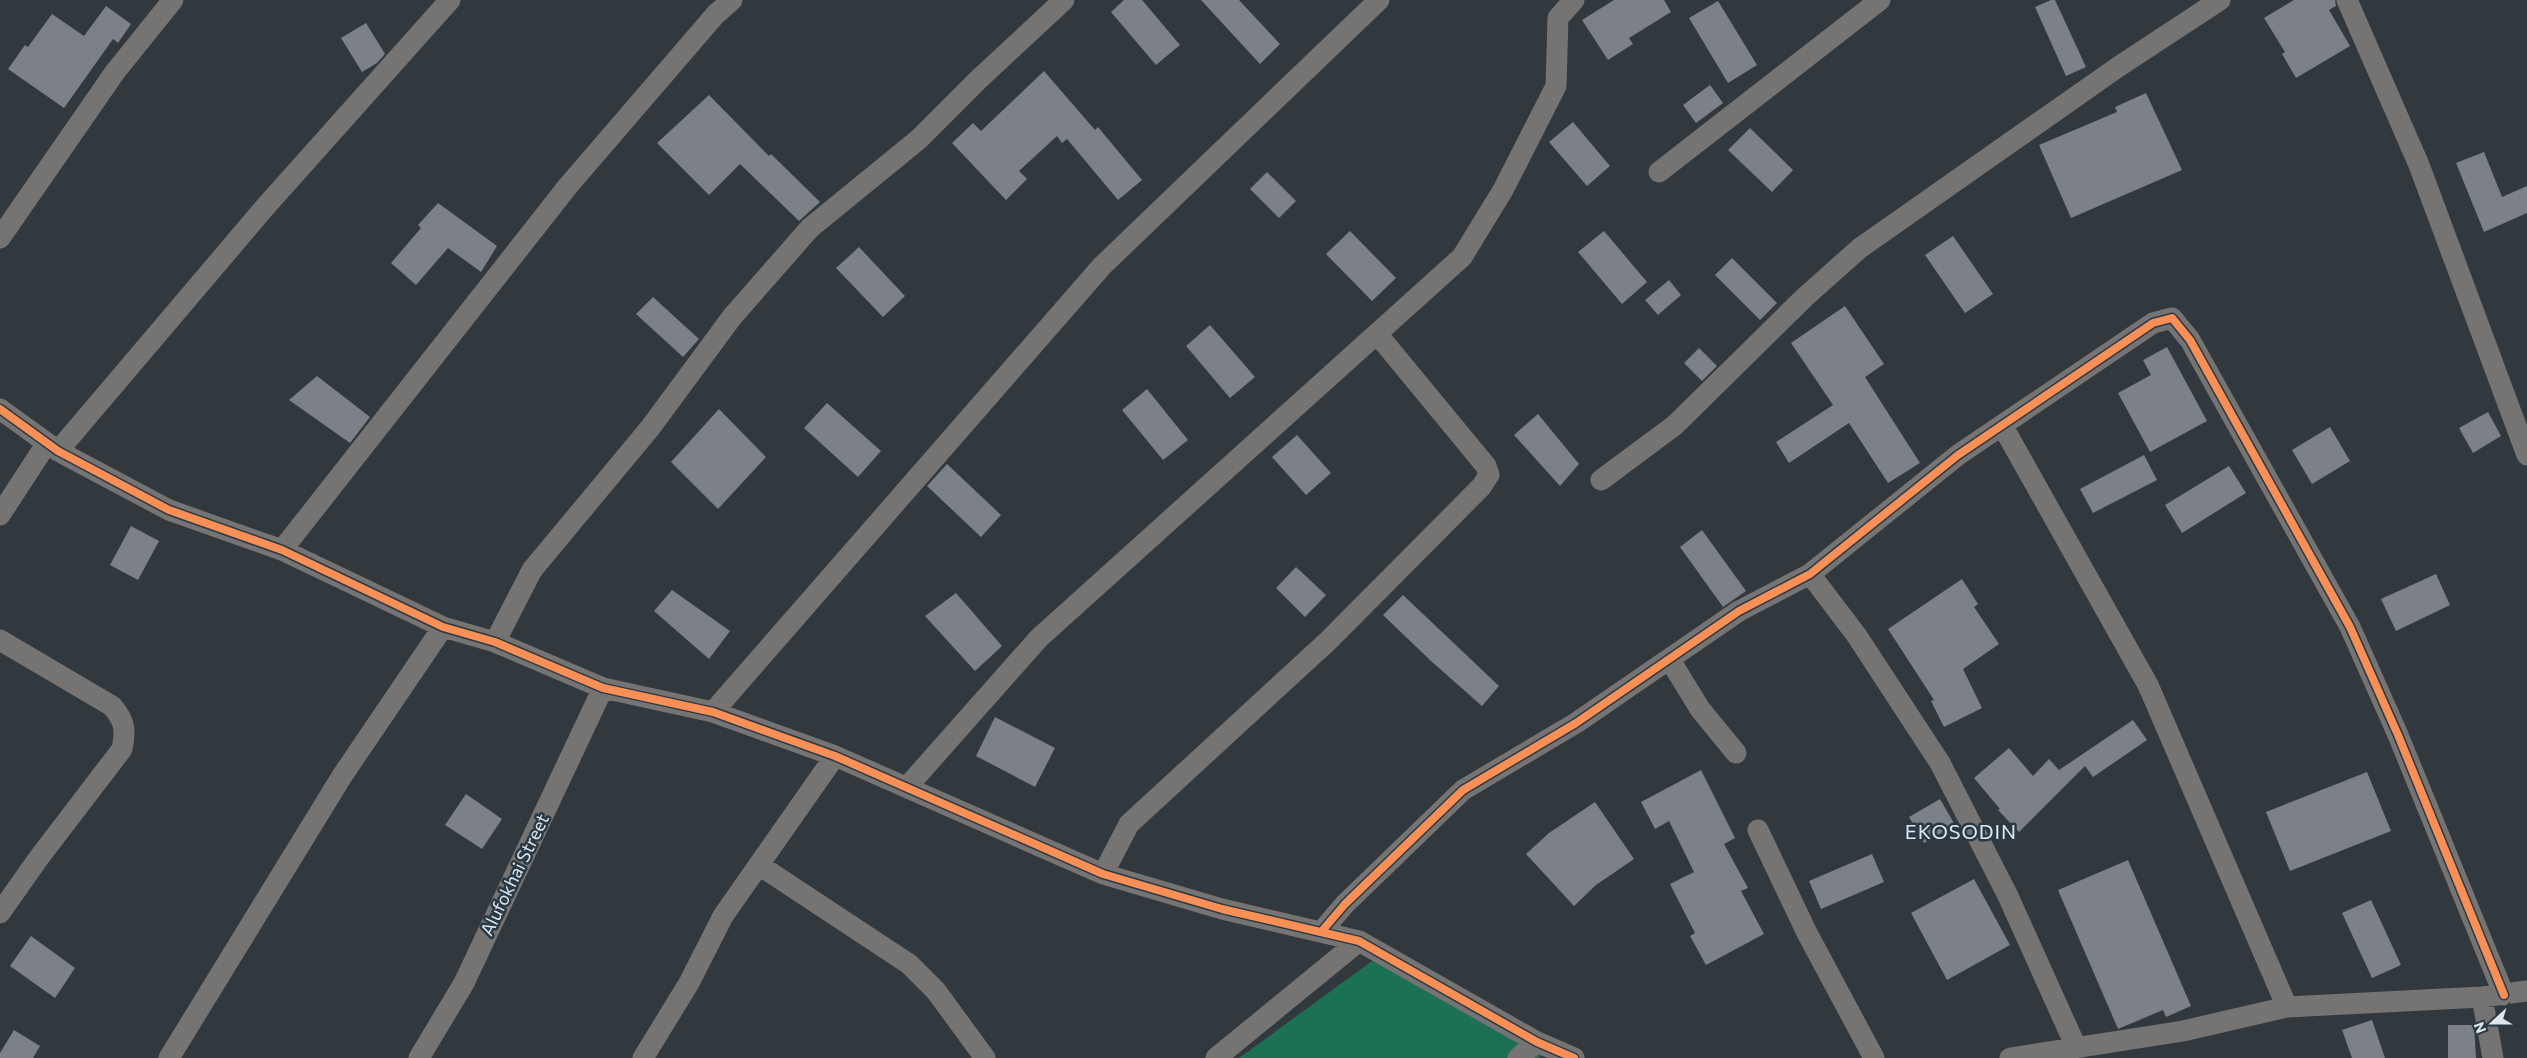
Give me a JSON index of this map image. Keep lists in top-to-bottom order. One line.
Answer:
{"streets":{"street":["Alufokhai Street"]},"districts":["EKOSODIN"],"north":"left"}
